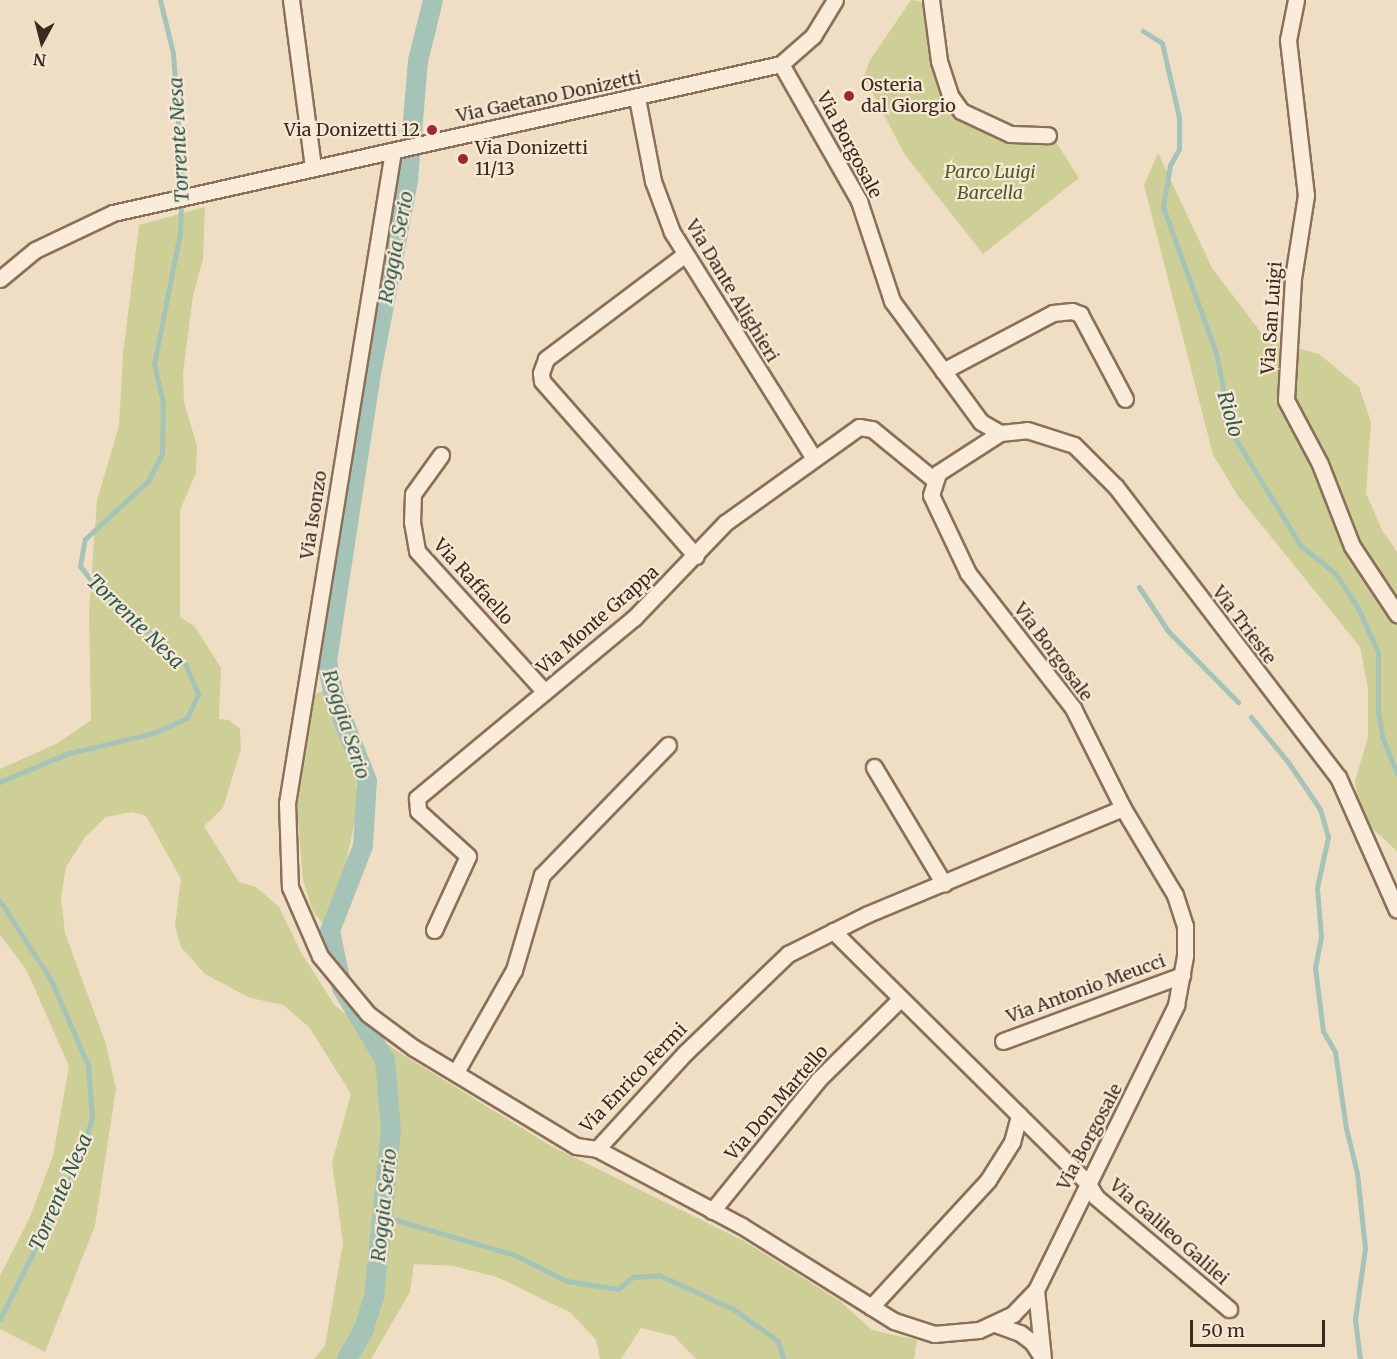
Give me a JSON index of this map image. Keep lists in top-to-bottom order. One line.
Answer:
{"streets":{"street":["Via Gaetano Donizetti","Via Borgosale","Via Dante Alighieri","Via San Luigi","Via Isonzo","Via Raffaello","Via Monte Grappa","Via Trieste","Via Antonio Meucci","Via Enrico Fermi","Via Don Martello","Via Galileo Galilei"]},"crossings":[["Via Gaetano Donizetti","Via Borgosale"],["Via Gaetano Donizetti","Via Dante Alighieri"],["Via Gaetano Donizetti","Via Isonzo"],["Via Borgosale","Via Monte Grappa"],["Via Borgosale","Via Trieste"],["Via Borgosale","Via Antonio Meucci"],["Via Borgosale","Via Enrico Fermi"],["Via Borgosale","Via Galileo Galilei"],["Via Dante Alighieri","Via Monte Grappa"],["Via Isonzo","Via Enrico Fermi"],["Via Raffaello","Via Monte Grappa"]],"water":["Torrente Nesa","Roggia Serio","Riolo"],"parks":["Parco Luigi Barcella"],"places":["Osteria dal Giorgio","Via Donizetti 12","Via Donizetti 11/13"],"scale_bar":"50 m","north":"bottom"}
